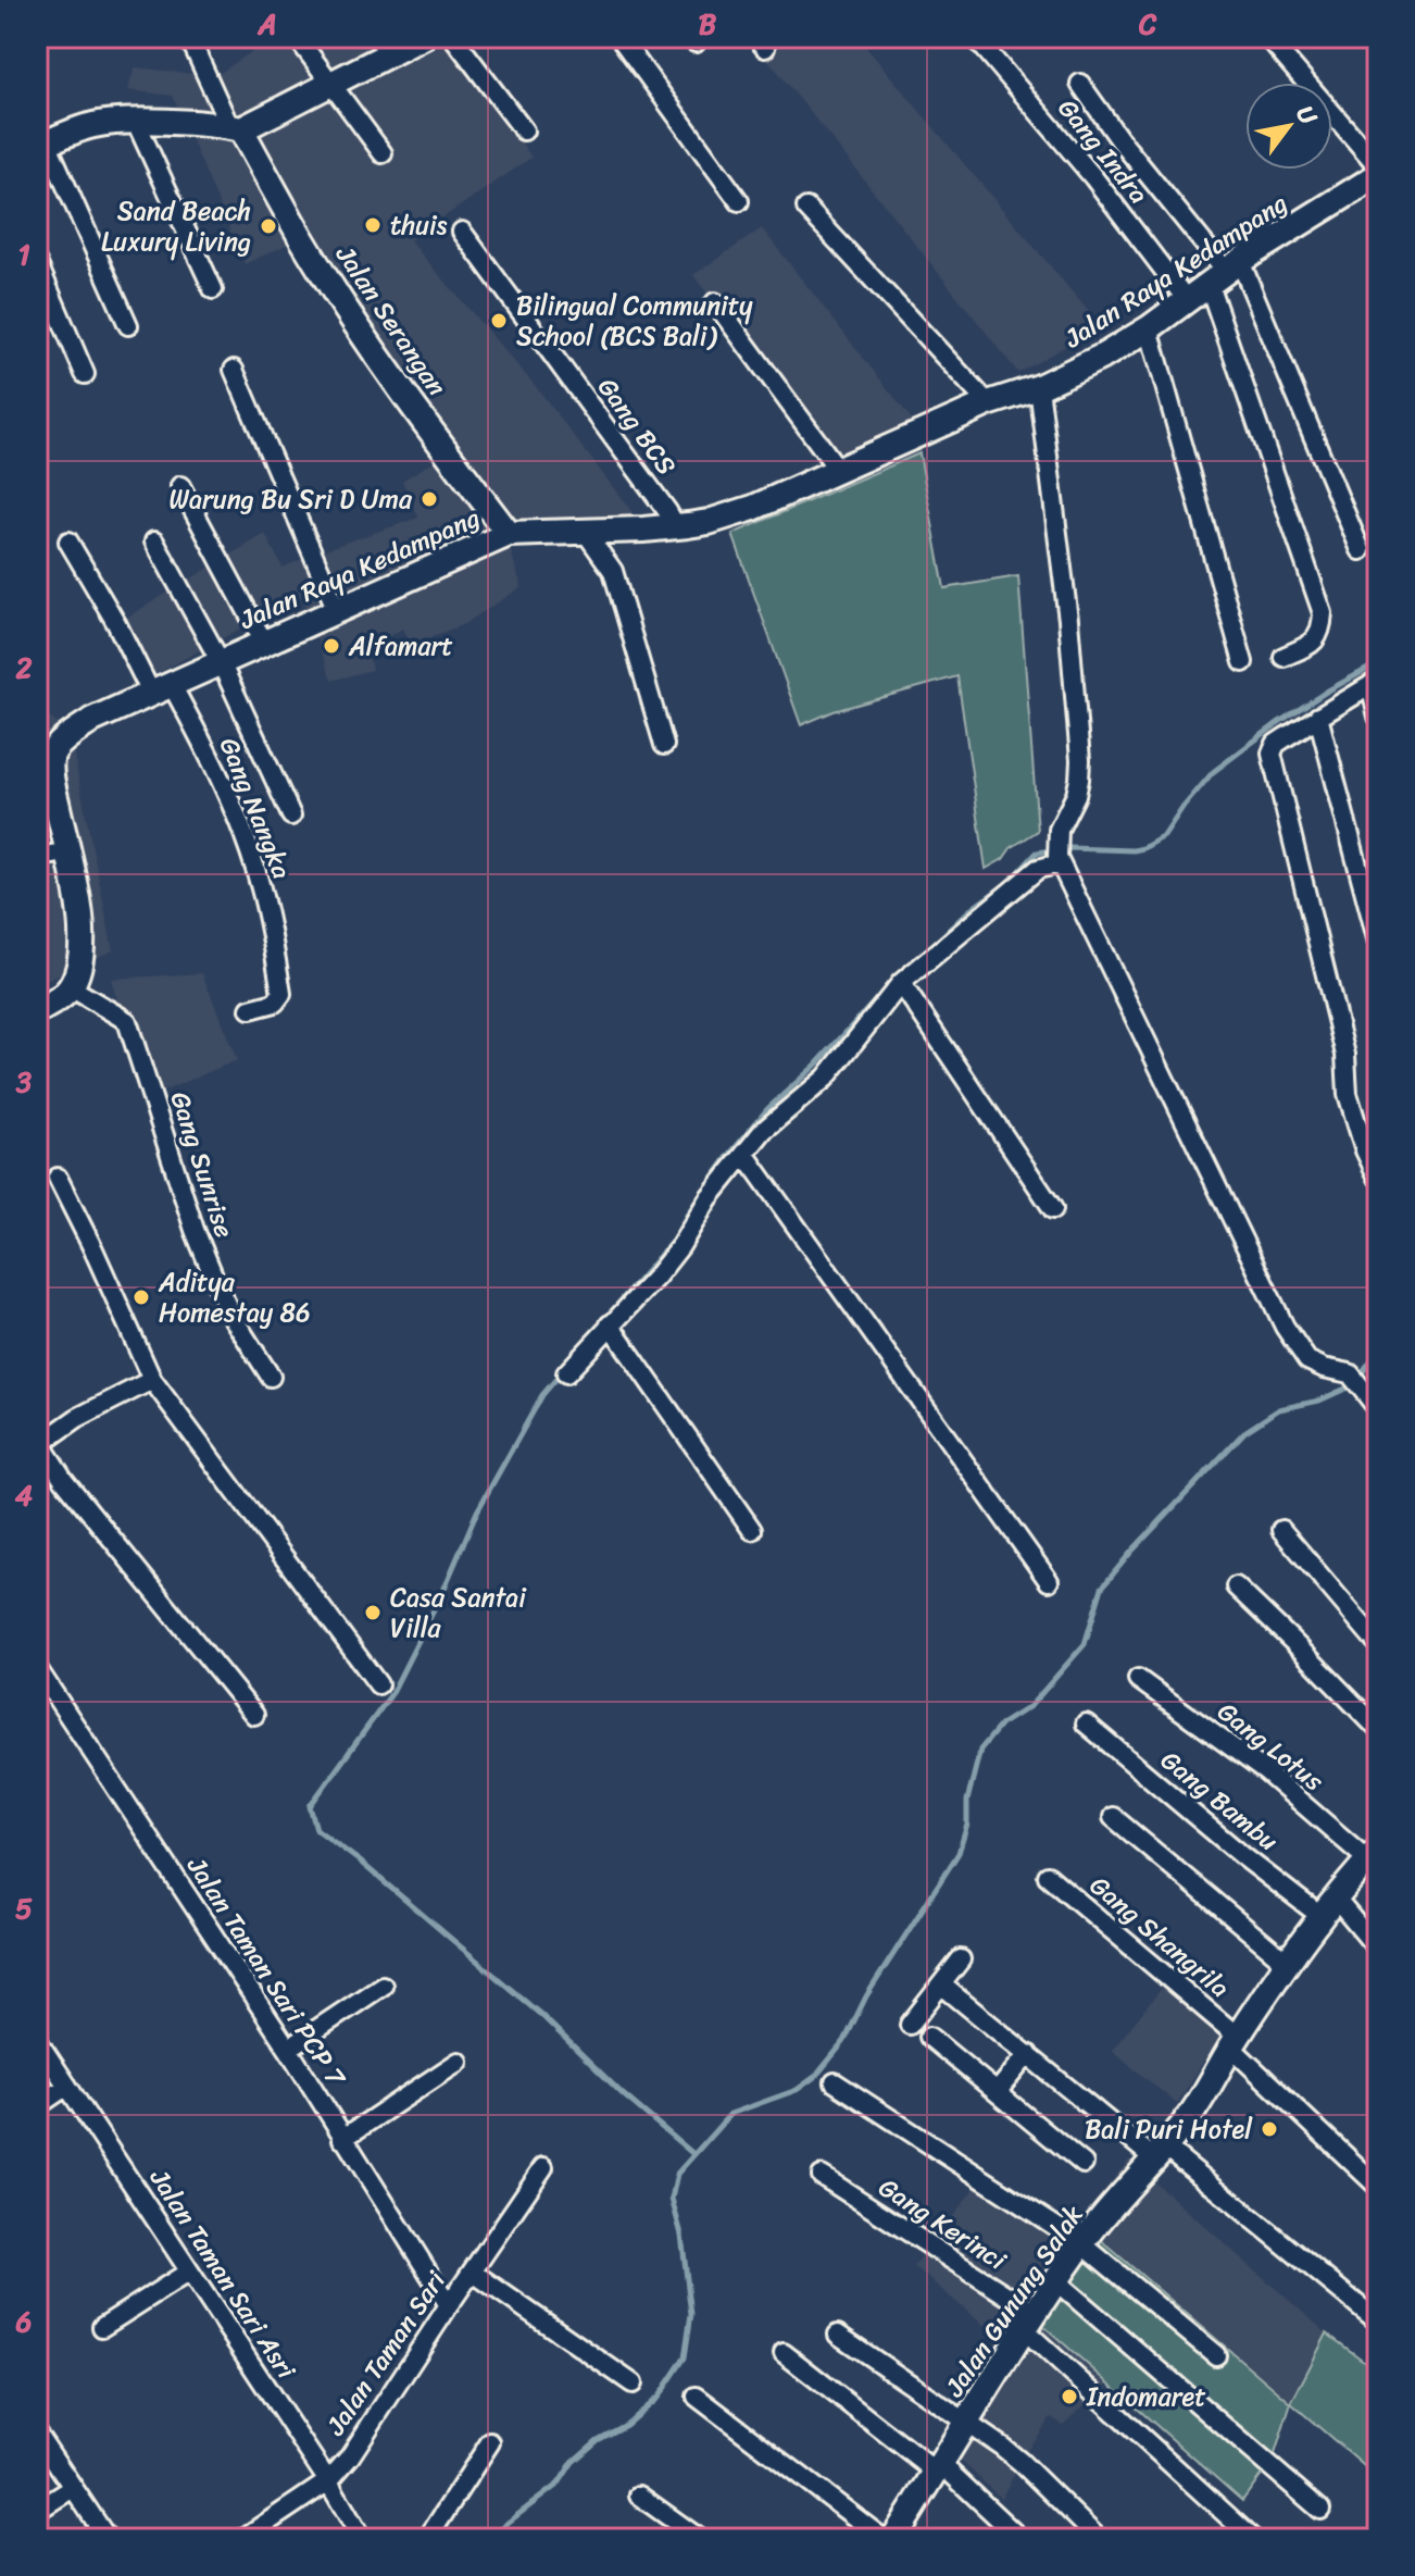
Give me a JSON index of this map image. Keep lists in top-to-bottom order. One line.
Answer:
{"streets":{"street":["Gang Indra","Jalan Raya Kedampang","Jalan Serangan","Gang BCS","Gang Nangka","Gang Sunrise","Gang Lotus","Gang Bambu","Gang Shangrila","Jalan Taman Sari PCP 7","Gang Kerinci","Jalan Taman Sari Asri","Jalan Gunung Salak","Jalan Taman Sari"]},"crossings":[["Gang Indra","Jalan Raya Kedampang"],["Jalan Raya Kedampang","Jalan Serangan"],["Jalan Raya Kedampang","Gang BCS"],["Jalan Raya Kedampang","Gang Nangka"],["Jalan Raya Kedampang","Gang Sunrise"],["Gang Lotus","Jalan Gunung Salak"],["Gang Bambu","Jalan Gunung Salak"],["Gang Shangrila","Jalan Gunung Salak"],["Jalan Taman Sari PCP 7","Jalan Taman Sari"],["Gang Kerinci","Jalan Gunung Salak"],["Jalan Taman Sari Asri","Jalan Taman Sari"]],"places":["thuis","Sand Beach Luxury Living","Bilingual Community School (BCS Bali)","Warung Bu Sri D Uma","Alfamart","Aditya Homestay 86","Casa Santai Villa","Bali Puri Hotel","Indomaret"],"north":"top right","grid":{"columns":["A","B","C"],"rows":["1","2","3","4","5","6"]}}
